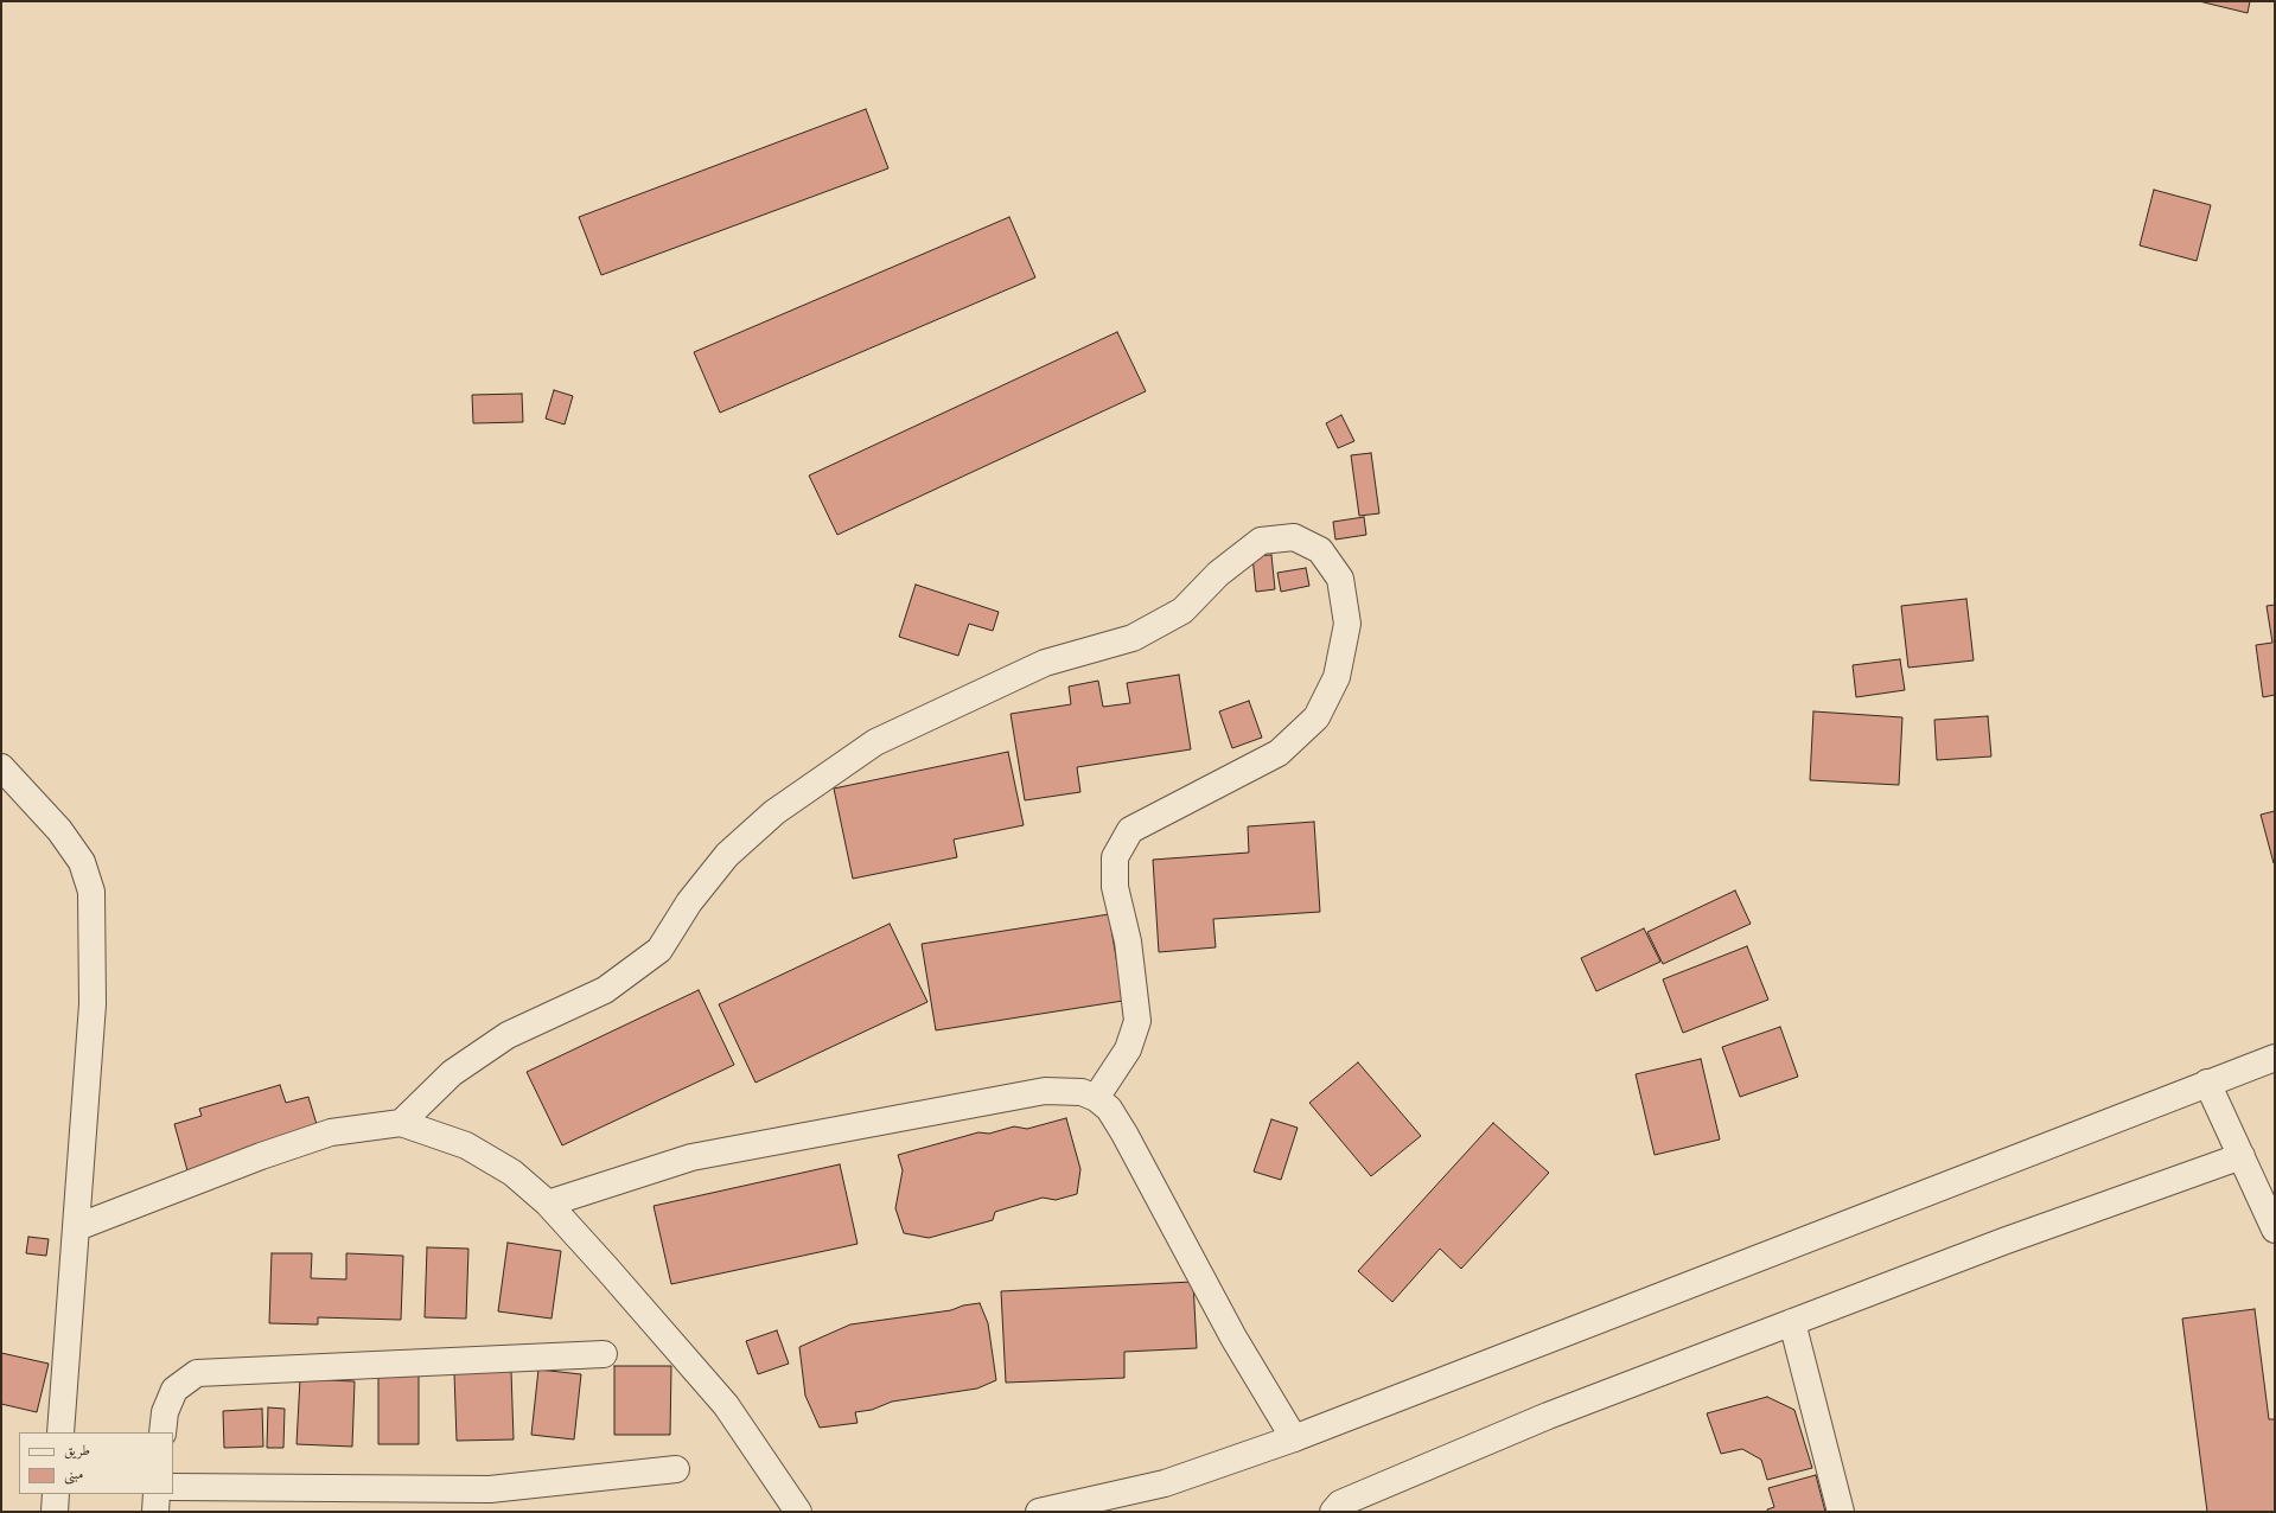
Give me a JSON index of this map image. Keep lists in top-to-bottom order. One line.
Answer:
{"legend":["طريق","مبنى"]}
